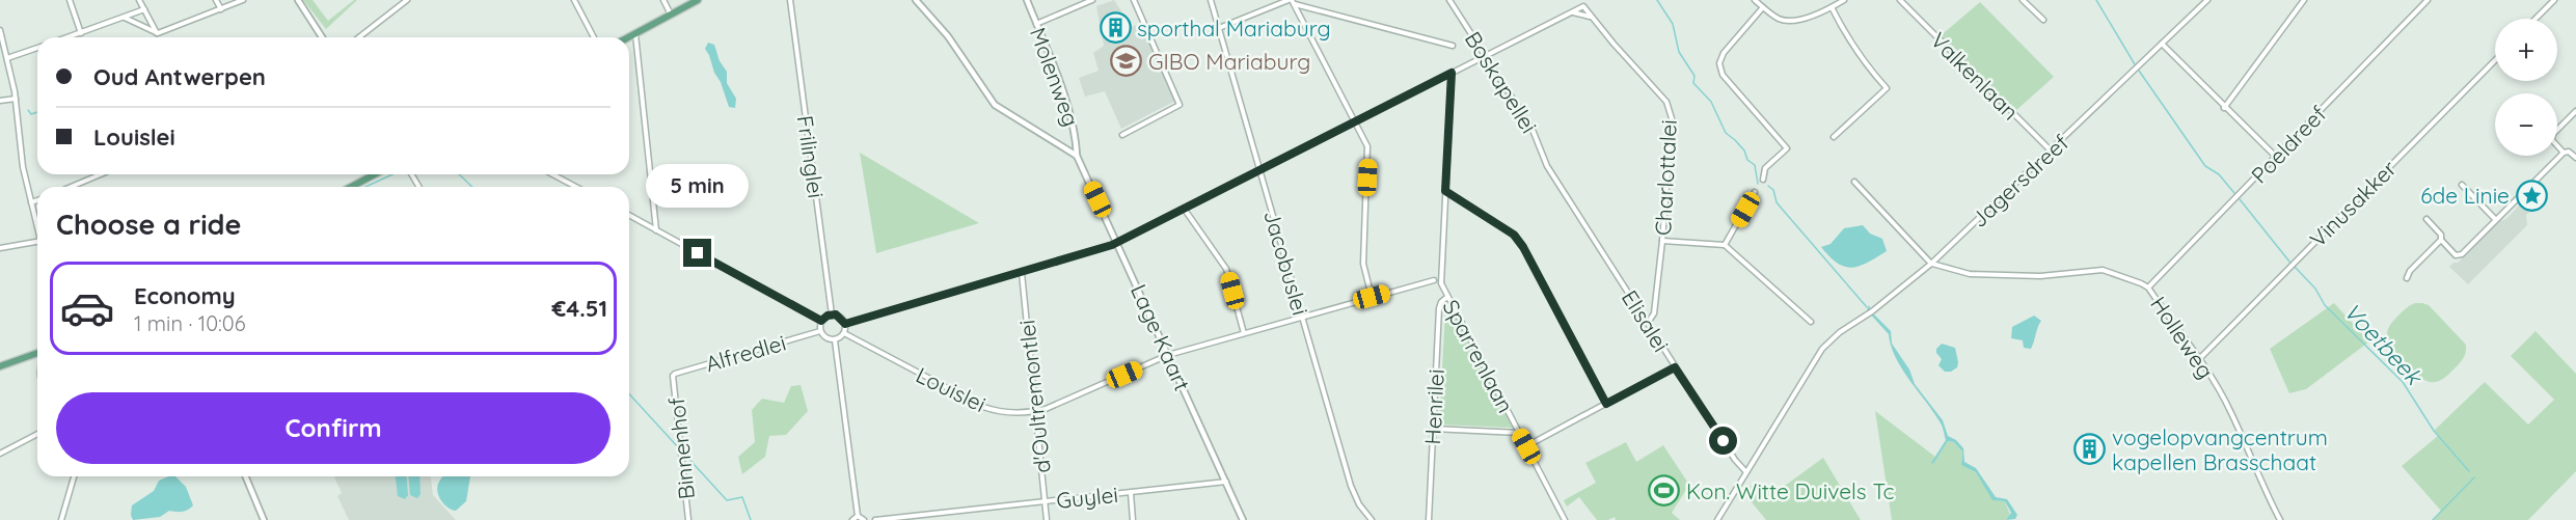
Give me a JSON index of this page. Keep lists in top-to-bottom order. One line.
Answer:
{"streets":{"street":["Valkenlaan","Molenweg","Boskapellei","Poeldreef","Frilinglei","Charlottalei","Jagersdreef","Vinusakker","Jacobuslei","Elisalei","Lage Kaart","Holleweg","Alfredlei","Sparrenlaan","Louislei","d'Oultremontlei","Henrilei","Binnenhof","Guylei"]},"crossings":[["Valkenlaan","Jagersdreef"],["Molenweg","Lage Kaart"],["Boskapellei","Elisalei"],["Poeldreef","Holleweg"],["Frilinglei","Alfredlei"],["Frilinglei","Louislei"],["Charlottalei","Elisalei"],["Jagersdreef","Elisalei"],["Jagersdreef","Holleweg"],["Vinusakker","Holleweg"],["Jacobuslei","Louislei"],["Lage Kaart","Louislei"],["Lage Kaart","Guylei"],["Alfredlei","Louislei"],["Alfredlei","Binnenhof"],["Sparrenlaan","Henrilei"],["Louislei","d'Oultremontlei"],["d'Oultremontlei","Guylei"]],"water":["Voetbeek"],"places":{"building":["sporthal Mariaburg","vogelopvangcentrum kapellen Brasschaat"],"school or university":["GIBO Mariaburg"],"place":["6de Linie"],"sports":["Kon. Witte Duivels Tc"]},"page":{"map_buttons":["+","−"],"banner":["Oud Antwerpen","Louislei"],"bubble":"5 min","heading":"Choose a ride","list":[{"name":"Economy","note":"1 min · 10:06","value":"€4.51"}],"buttons":"Confirm"}}
